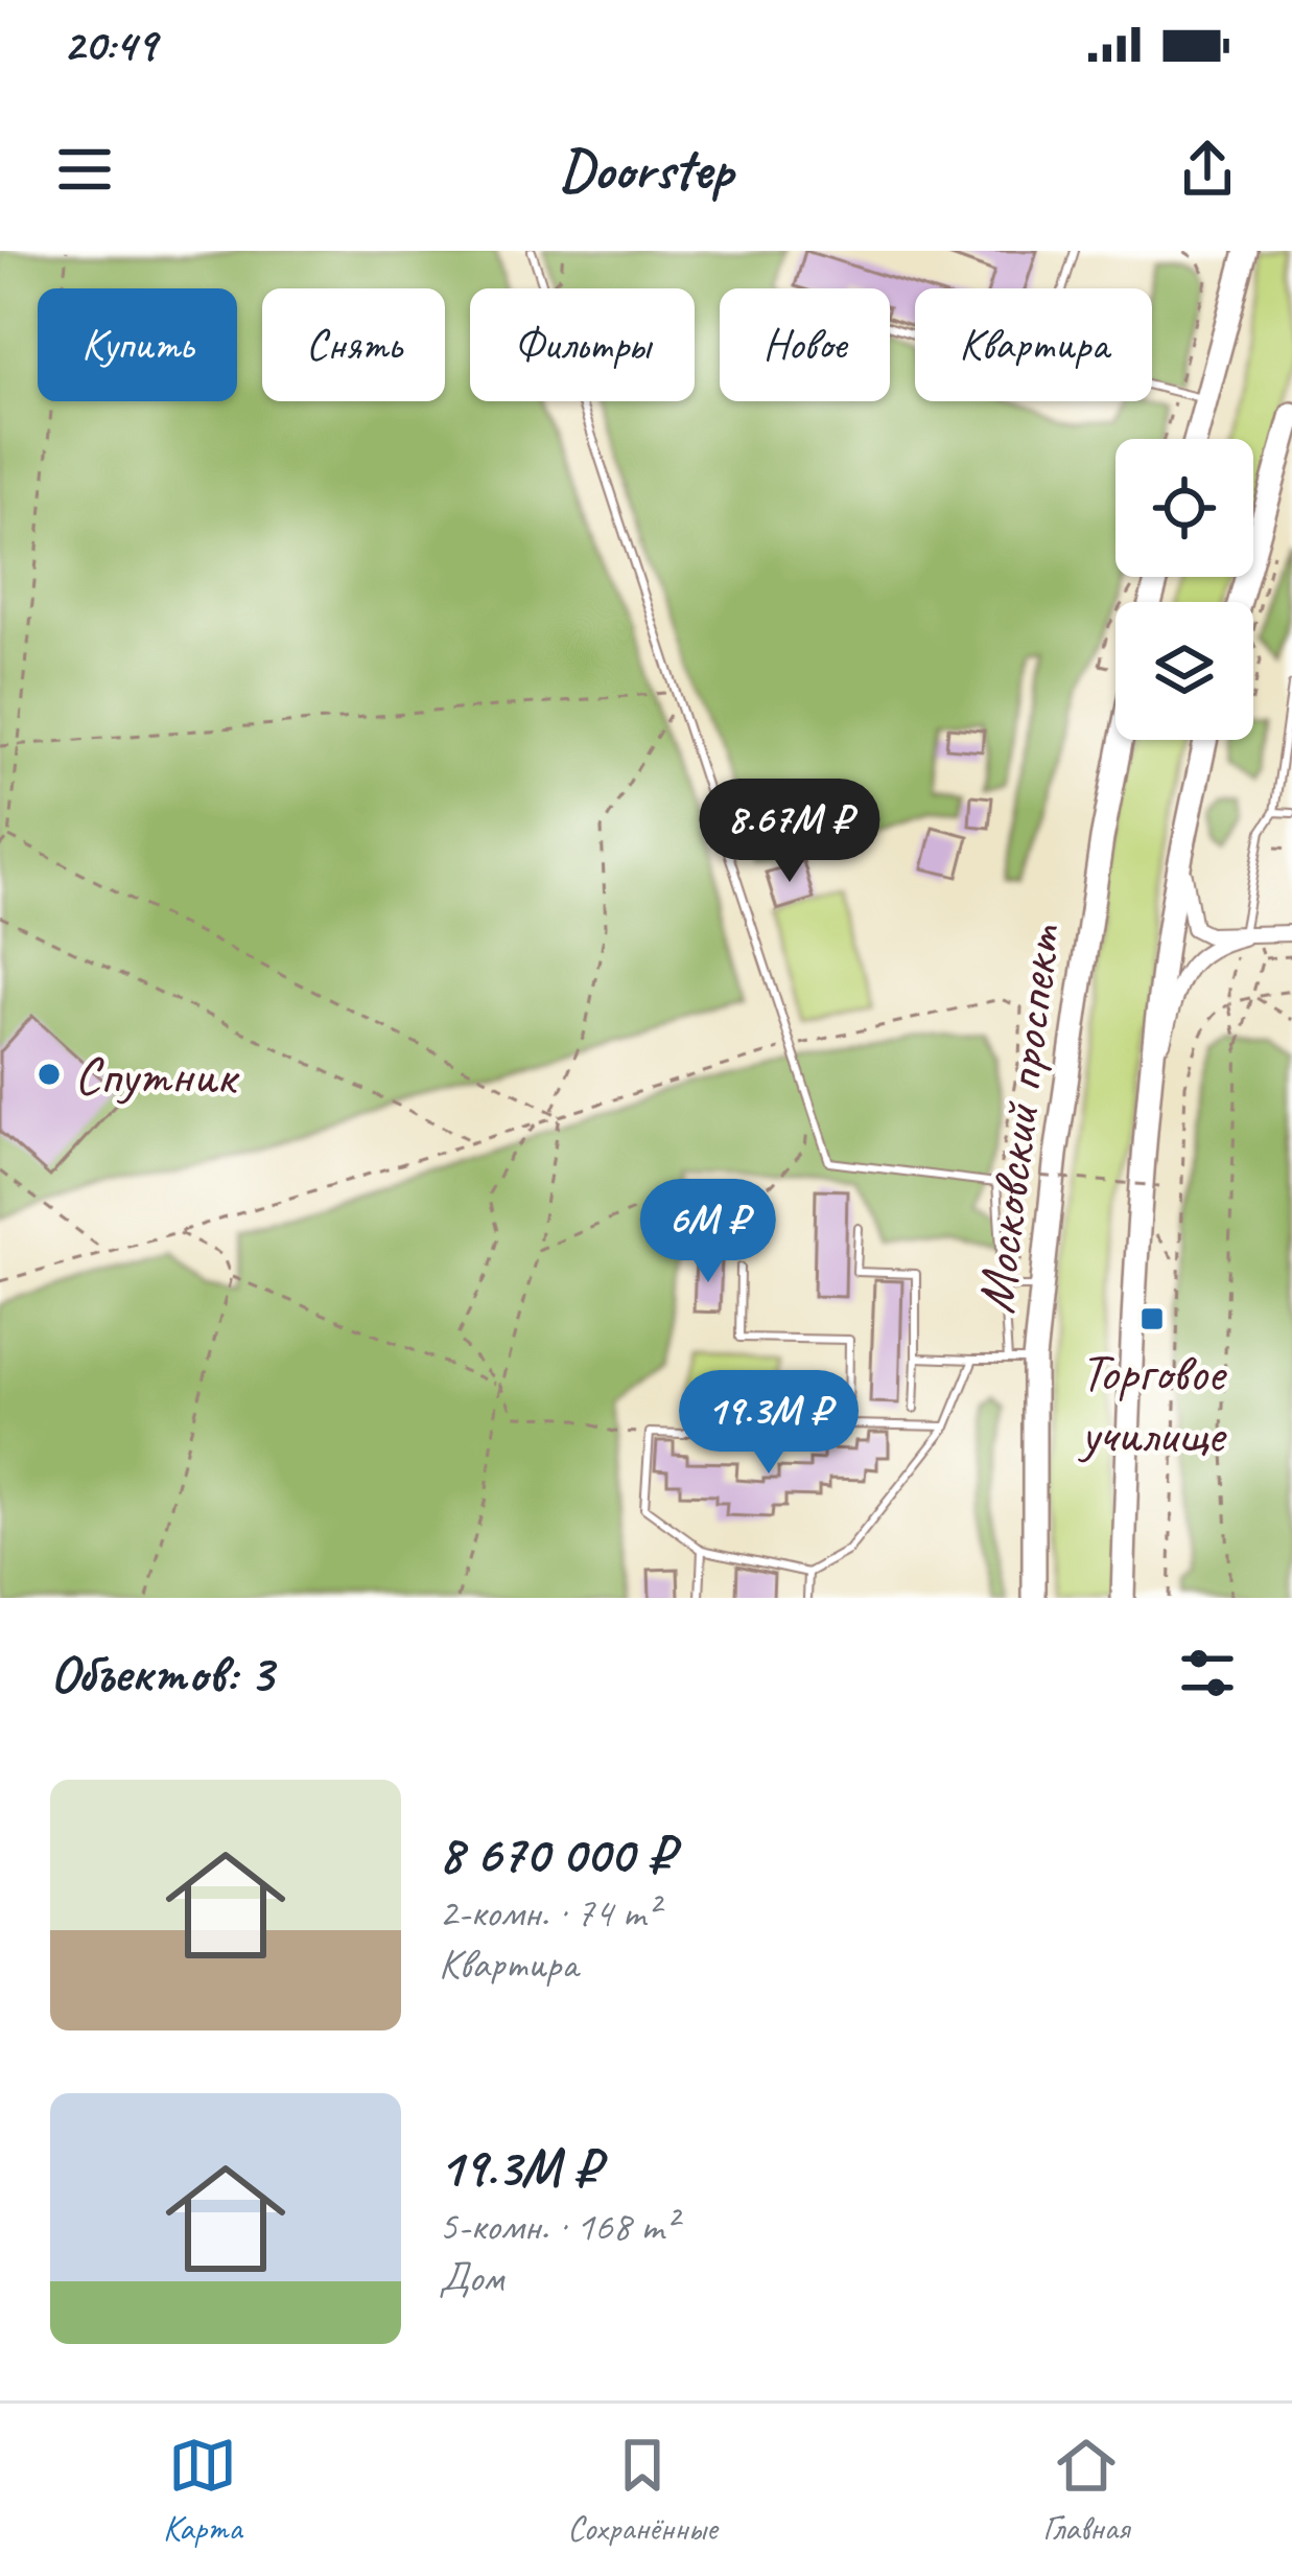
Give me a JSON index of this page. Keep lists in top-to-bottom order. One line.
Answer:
{"streets":{"main road":["Московский проспект"]},"places":{"other":["Спутник"],"transit":["Торговое училище"]},"page":{"status":"20:49","header":"Doorstep","chip":["Купить","Снять","Фильтры","Новое","Квартира"],"price":["8.67M ₽","6M ₽","19.3M ₽"],"heading":"Объектов: 3","list":[{"name":"8 670 000 ₽","note":"2-комн. · 74 m² · Квартира"},{"name":"19.3M ₽","note":"5-комн. · 168 m² · Дом"}],"tabs":["Карта","Сохранённые","Главная"]}}
